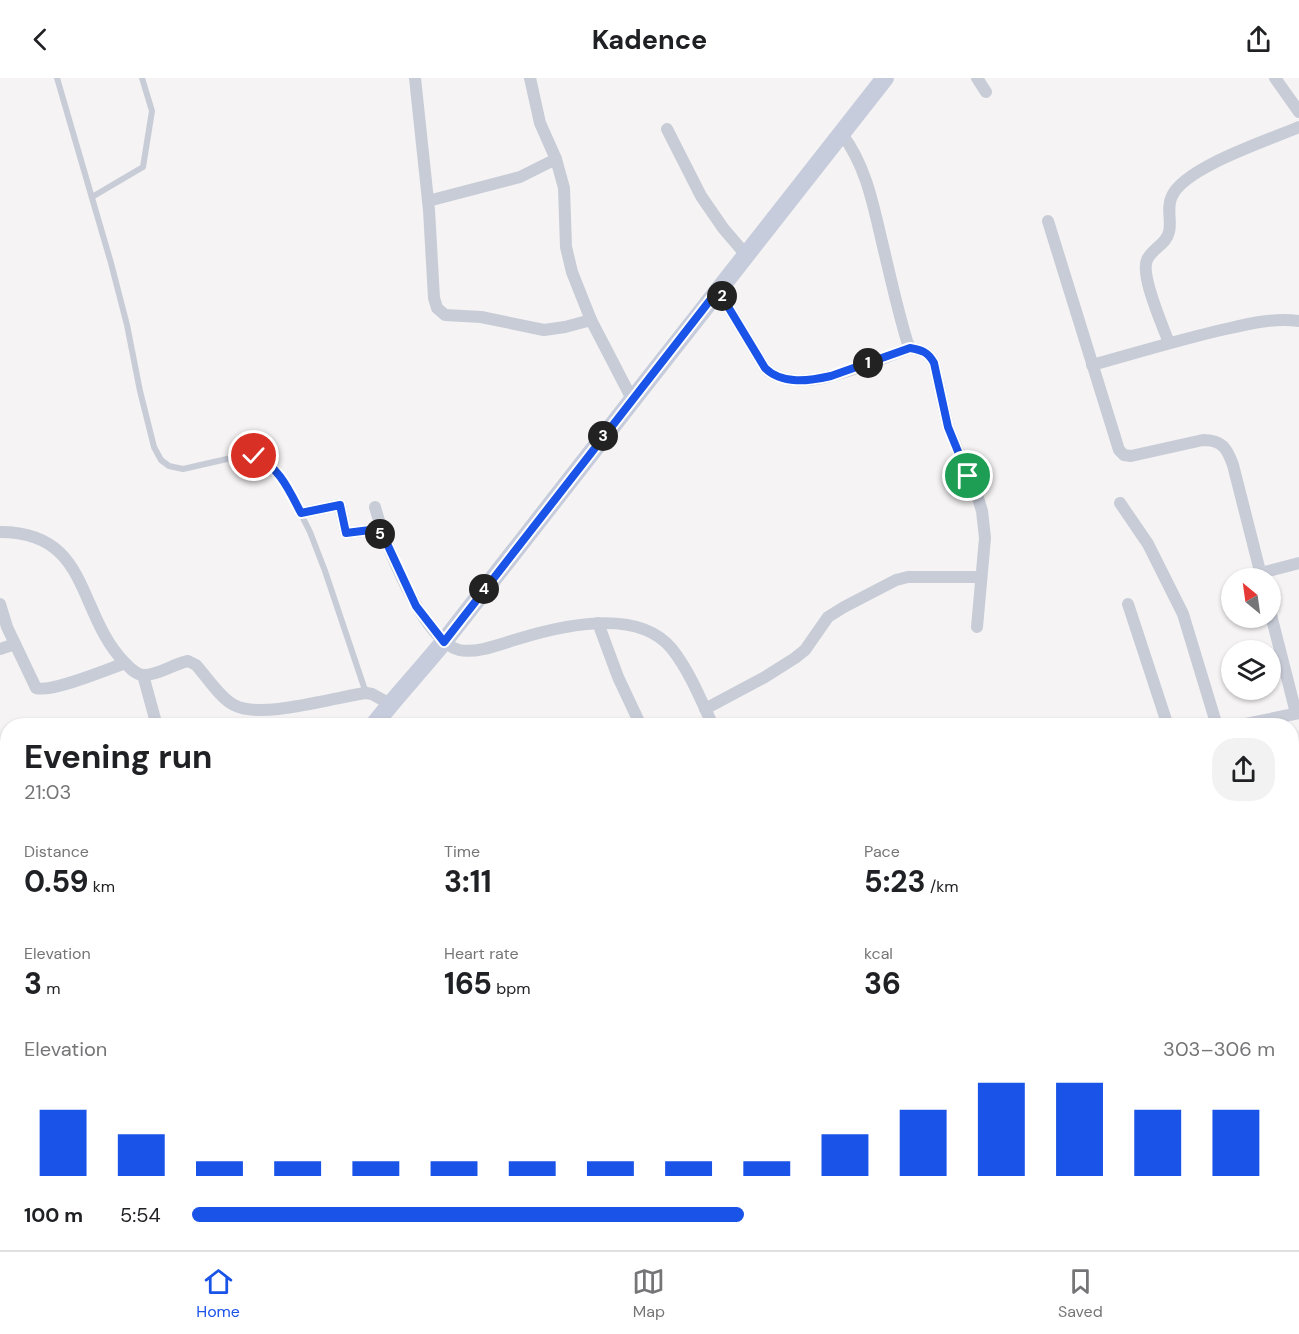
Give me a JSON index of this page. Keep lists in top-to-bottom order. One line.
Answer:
{"north":"top left","page":{"header":"Kadence","pins":["2","1","3","5","4"],"heading":["Evening run","21:03"],"stats":[["Distance","0.59 km"],["Time","3:11"],["Pace","5:23 /km"],["Elevation","3 m"],["Heart rate","165 bpm"],["kcal","36"]],"chart":["Elevation","303–306 m"],"list":[{"name":"100 m","note":"5:54"}],"tabs":["Home","Map","Saved"]}}
